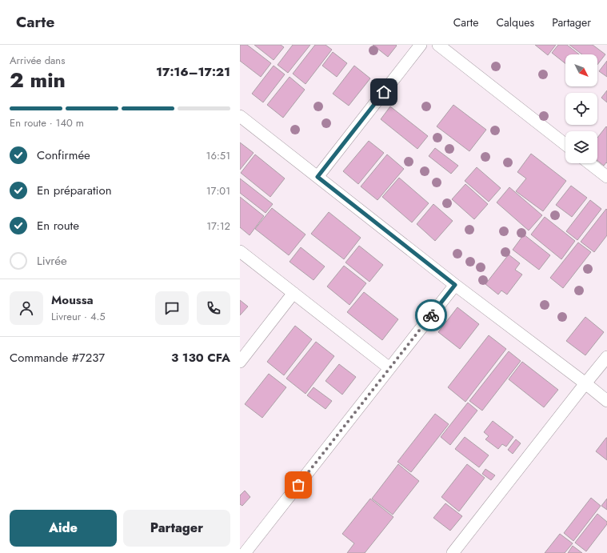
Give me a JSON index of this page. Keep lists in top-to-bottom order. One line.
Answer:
{"north":"bottom right","page":{"header":"Carte","nav":["Carte","Calques","Partager"],"heading":["2 min","Arrivée dans","17:16–17:21"],"panel":["Moussa","Livreur · 4.5","Commande #7237","3 130 CFA"],"bar":"En route · 140 m","list":[["Confirmée","16:51"],["En préparation","17:01"],["En route","17:12"],"Livrée"],"buttons":["Aide","Partager"]}}
